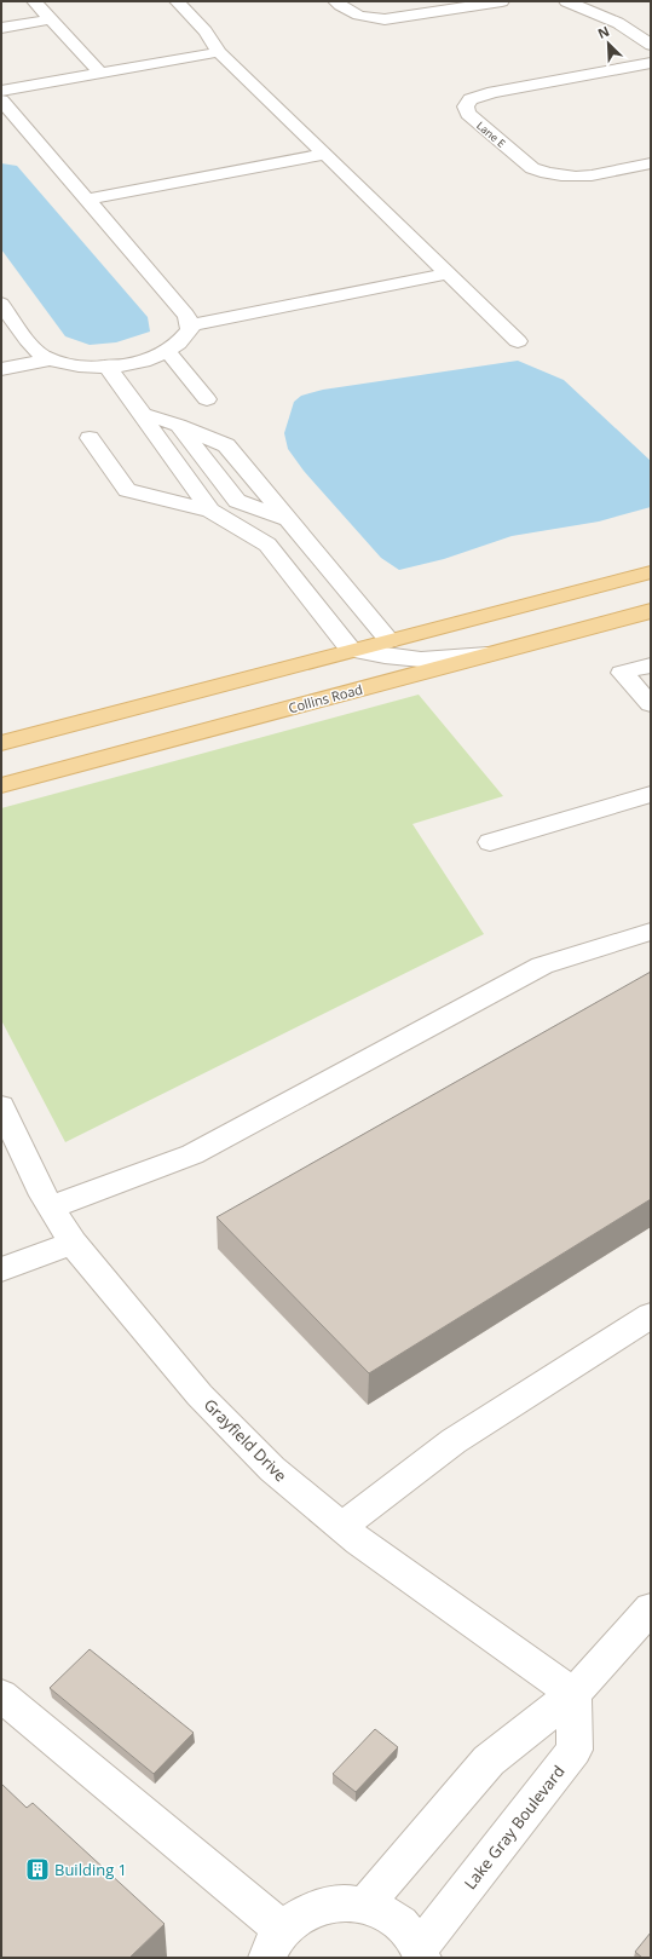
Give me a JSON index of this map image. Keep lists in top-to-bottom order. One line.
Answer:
{"streets":{"main road":["Collins Road"],"street":["Lane E","Grayfield Drive","Lake Gray Boulevard"]},"crossings":[["Grayfield Drive","Lake Gray Boulevard"]],"places":{"building":["Building 1"]},"north":"top left"}
